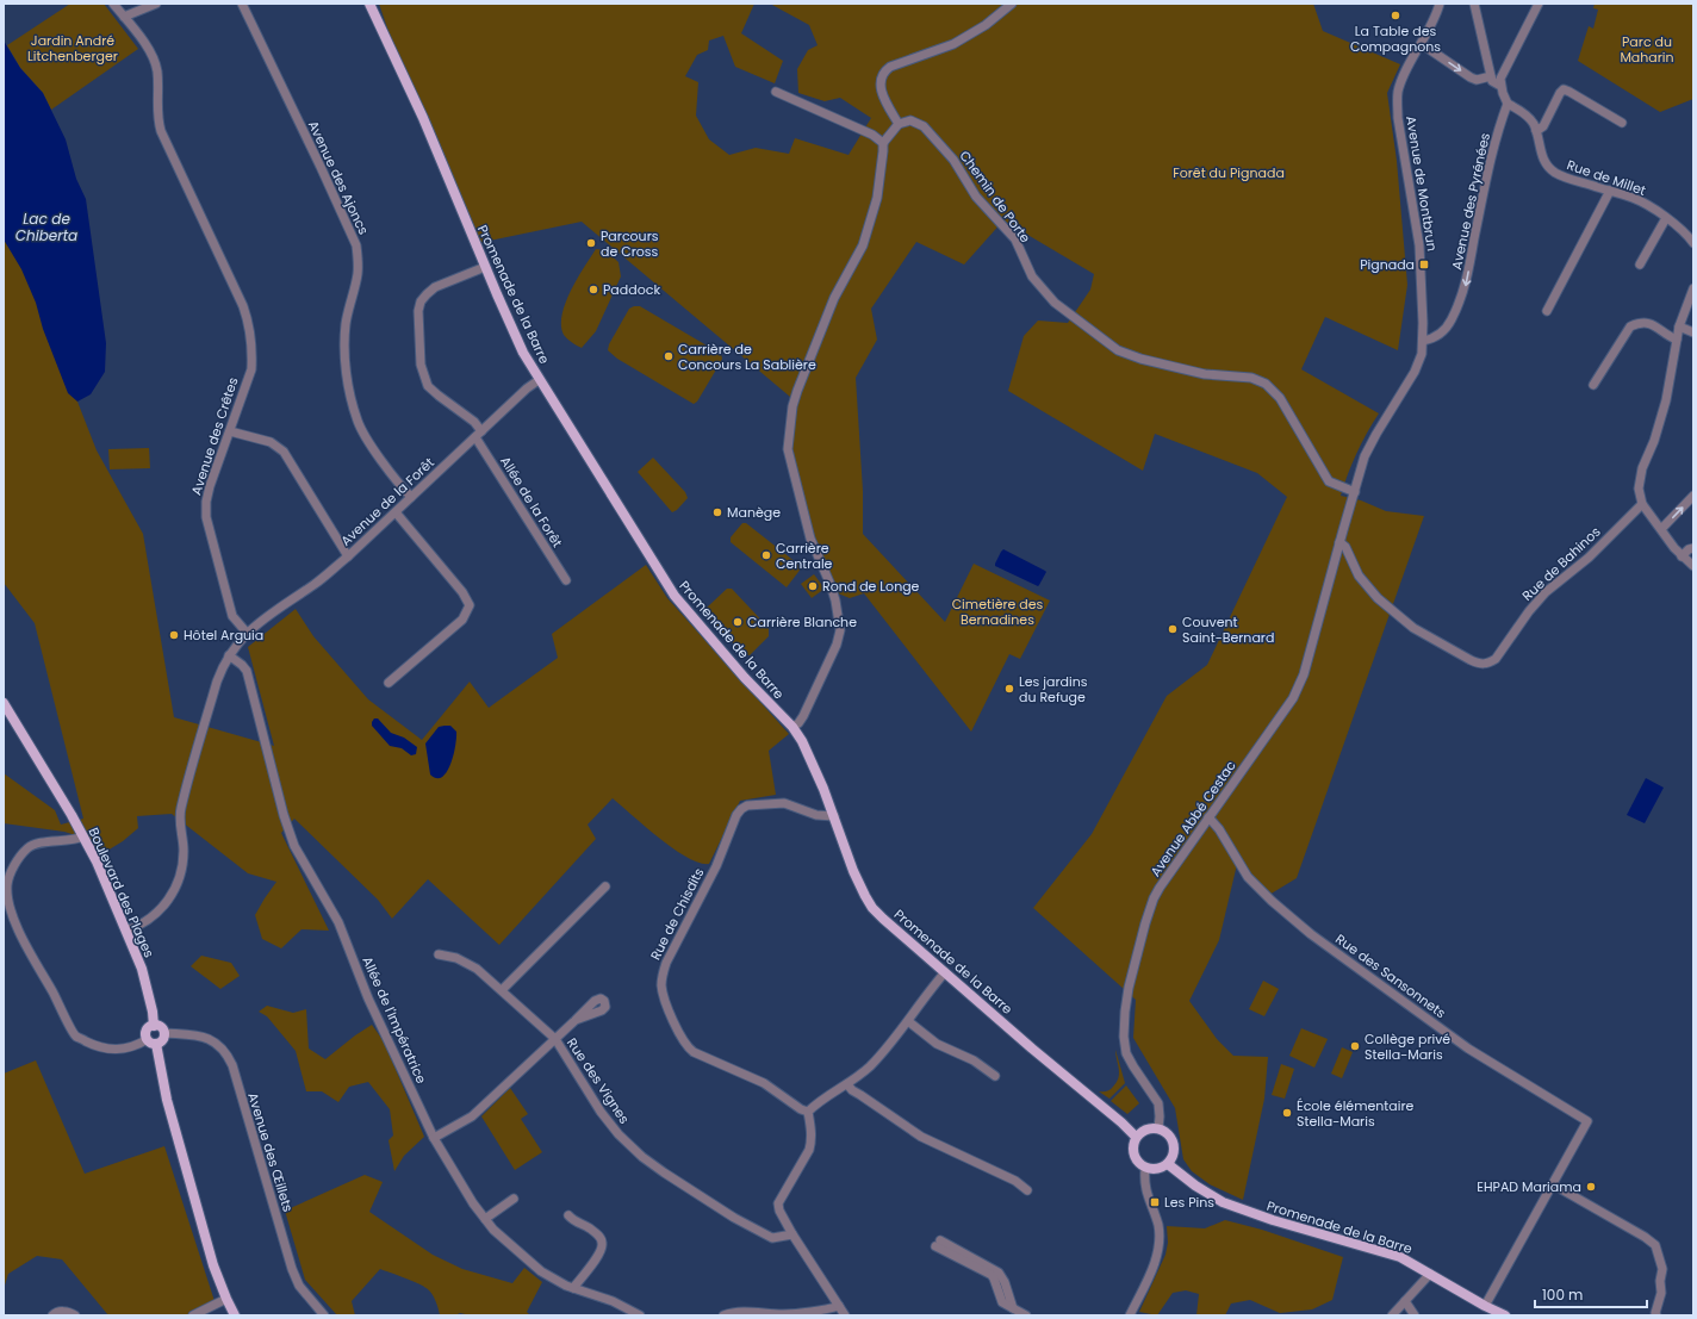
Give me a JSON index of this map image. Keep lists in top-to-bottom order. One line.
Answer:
{"streets":{"main road":["Promenade de la Barre","Boulevard des Plages"],"street":["Avenue des Ajoncs","Rue de Millet","Avenue de Montbrun","Chemin de Porte","Avenue des Pyrénées","Avenue des Crêtes","Avenue de la Forêt","Allée de la Forêt","Rue de Bahinos","Avenue Abbé Cestac","Rue de Chisdits","Rue des Sansonnets","Allée de l'Impératrice","Rue des Vignes","Avenue des Œillets"]},"crossings":[["Avenue des Ajoncs","Avenue de la Forêt"],["Rue de Millet","Avenue des Pyrénées"],["Avenue de Montbrun","Chemin de Porte"],["Avenue de Montbrun","Avenue des Pyrénées"],["Avenue de Montbrun","Avenue Abbé Cestac"],["Promenade de la Barre","Avenue de la Forêt"],["Promenade de la Barre","Allée de la Forêt"],["Promenade de la Barre","Avenue Abbé Cestac"],["Promenade de la Barre","Rue de Chisdits"],["Avenue des Crêtes","Avenue de la Forêt"],["Avenue de la Forêt","Allée de la Forêt"],["Rue de Bahinos","Avenue Abbé Cestac"],["Avenue Abbé Cestac","Rue des Sansonnets"],["Boulevard des Plages","Avenue des Œillets"]],"one_way":["Avenue des Pyrénées"],"water":["Lac de Chiberta"],"parks":["Jardin André Litchenberger","Parc du Maharin","Forêt du Pignada","Cimetière des Bernadines"],"places":{"other":["La Table des Compagnons","Parcours de Cross","Paddock","Carrière de Concours La Sablière","Manège","Carrière Centrale","Rond de Longe","Carrière Blanche","Couvent Saint-Bernard","Hôtel Arguia","Les jardins du Refuge","Collège privé Stella-Maris","École élémentaire Stella-Maris","EHPAD Mariama"],"transit":["Pignada","Les Pins"]},"scale_bar":"100 m"}
